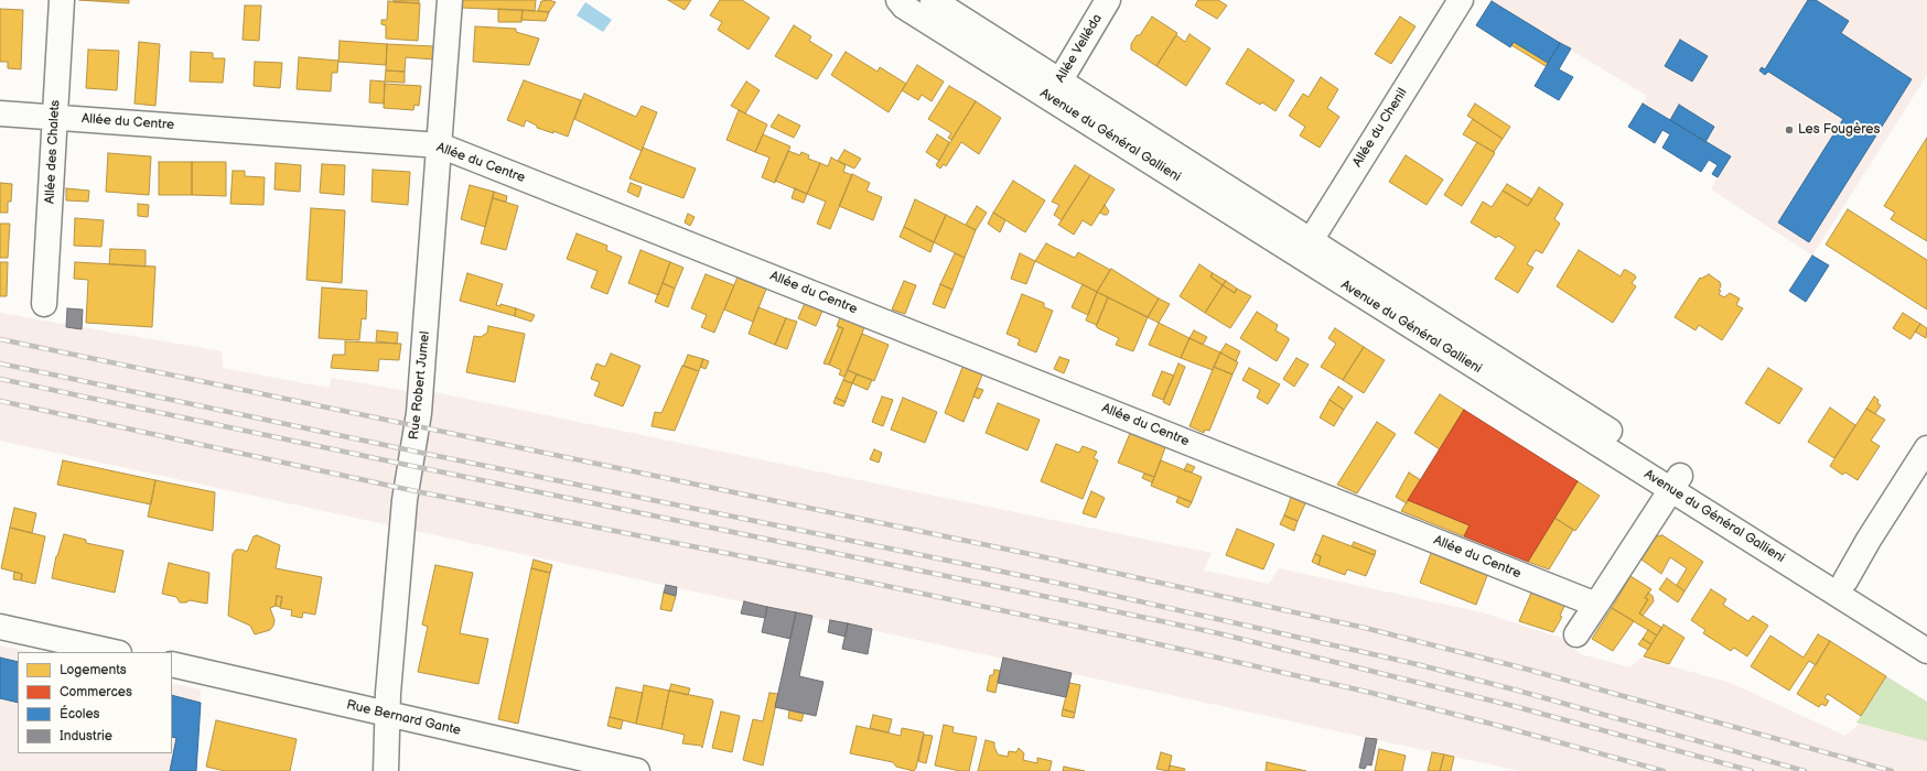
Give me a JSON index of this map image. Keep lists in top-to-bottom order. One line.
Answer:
{"streets":{"street":["Allée Velléda","Allée du Centre","Allée du Chenil","Avenue du Général Gallieni","Allée des Chalets","Rue Robert Jumel","Rue Bernard Gante"]},"crossings":[["Allée Velléda","Avenue du Général Gallieni"],["Allée du Centre","Allée des Chalets"],["Allée du Centre","Rue Robert Jumel"],["Allée du Chenil","Avenue du Général Gallieni"],["Rue Robert Jumel","Rue Bernard Gante"]],"places":["Les Fougères"],"legend":["Logements","Commerces","Écoles","Industrie"]}
